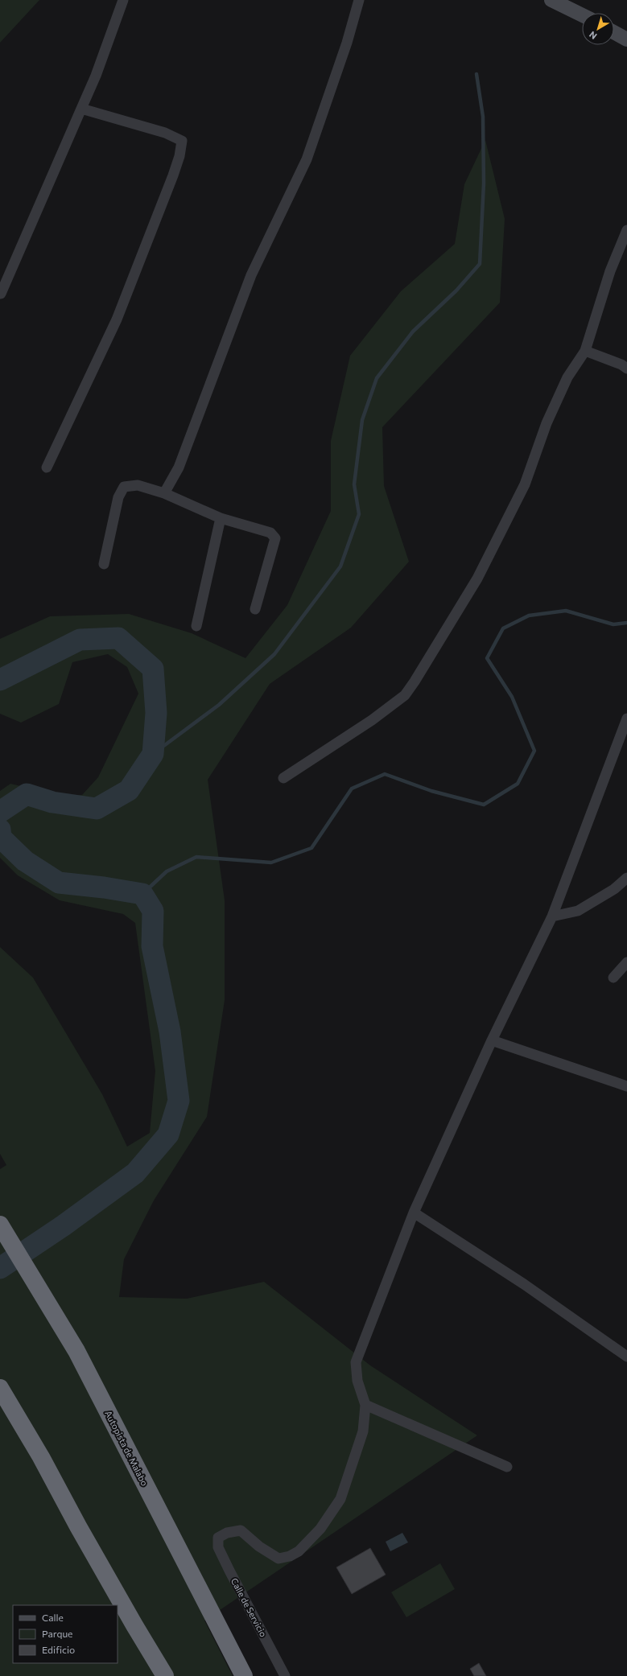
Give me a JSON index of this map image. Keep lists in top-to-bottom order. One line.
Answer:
{"streets":{"highway":["Autopista de Malabo"],"street":["Calle de Servicio"]},"legend":["Calle","Parque","Edificio"],"north":"bottom left"}
